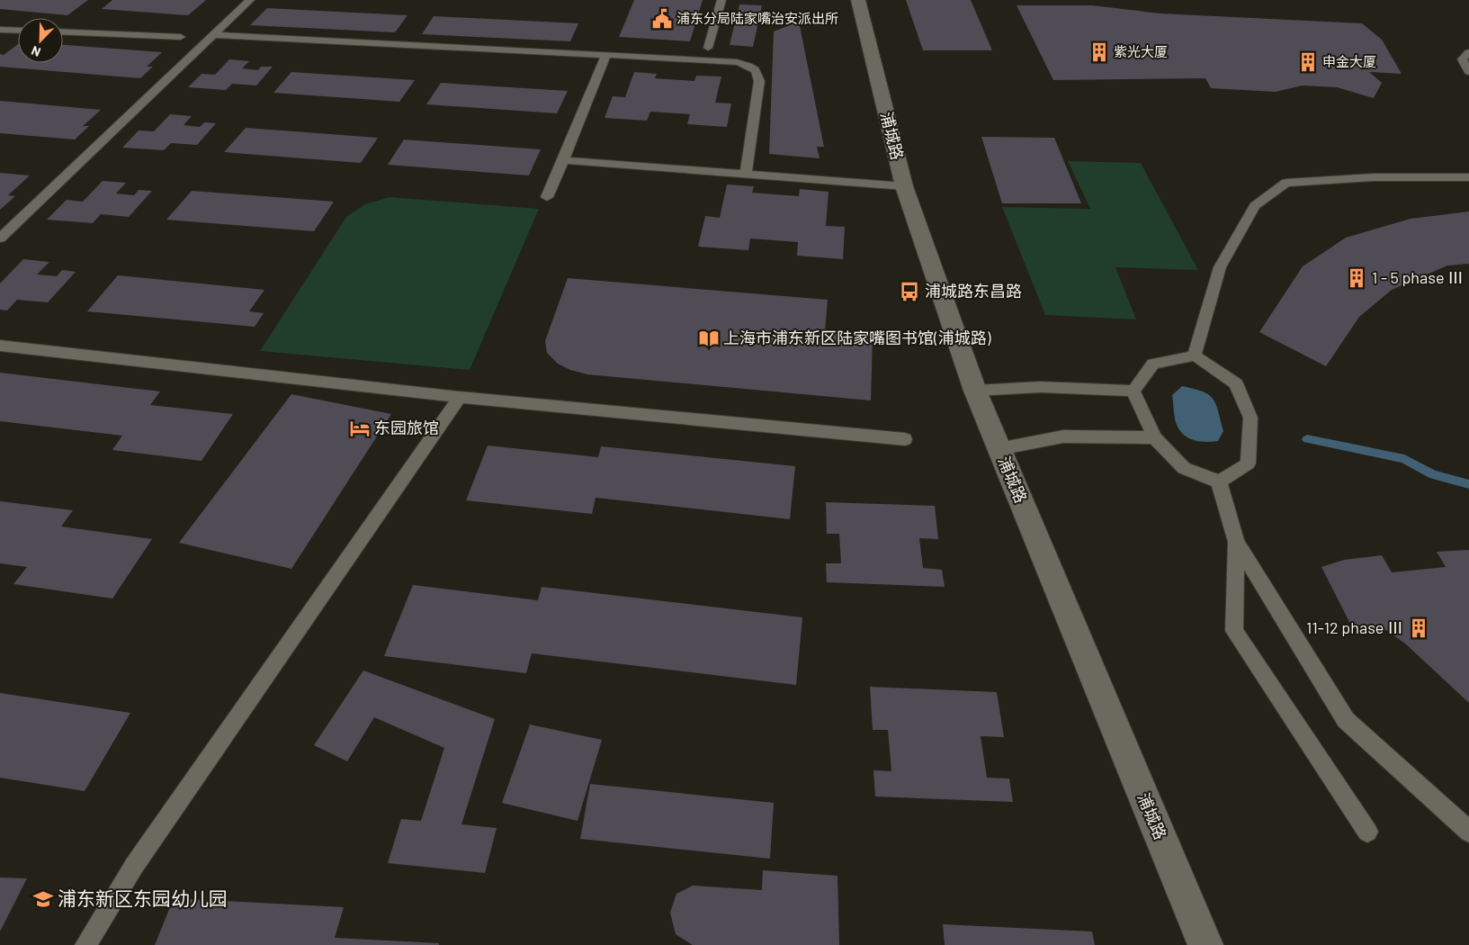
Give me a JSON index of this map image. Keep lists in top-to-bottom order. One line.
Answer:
{"streets":{"street":["浦城路"]},"places":{"public building":["浦东分局陆家嘴治安派出所"],"building":["紫光大厦","申金大厦","1 - 5 phase Ⅲ","11-12 phase Ⅲ"],"bus stop":["浦城路东昌路"],"library":["上海市浦东新区陆家嘴图书馆(浦城路)"],"hotel":["东园旅馆"],"school or university":["浦东新区东园幼儿园"]},"north":"bottom left"}
